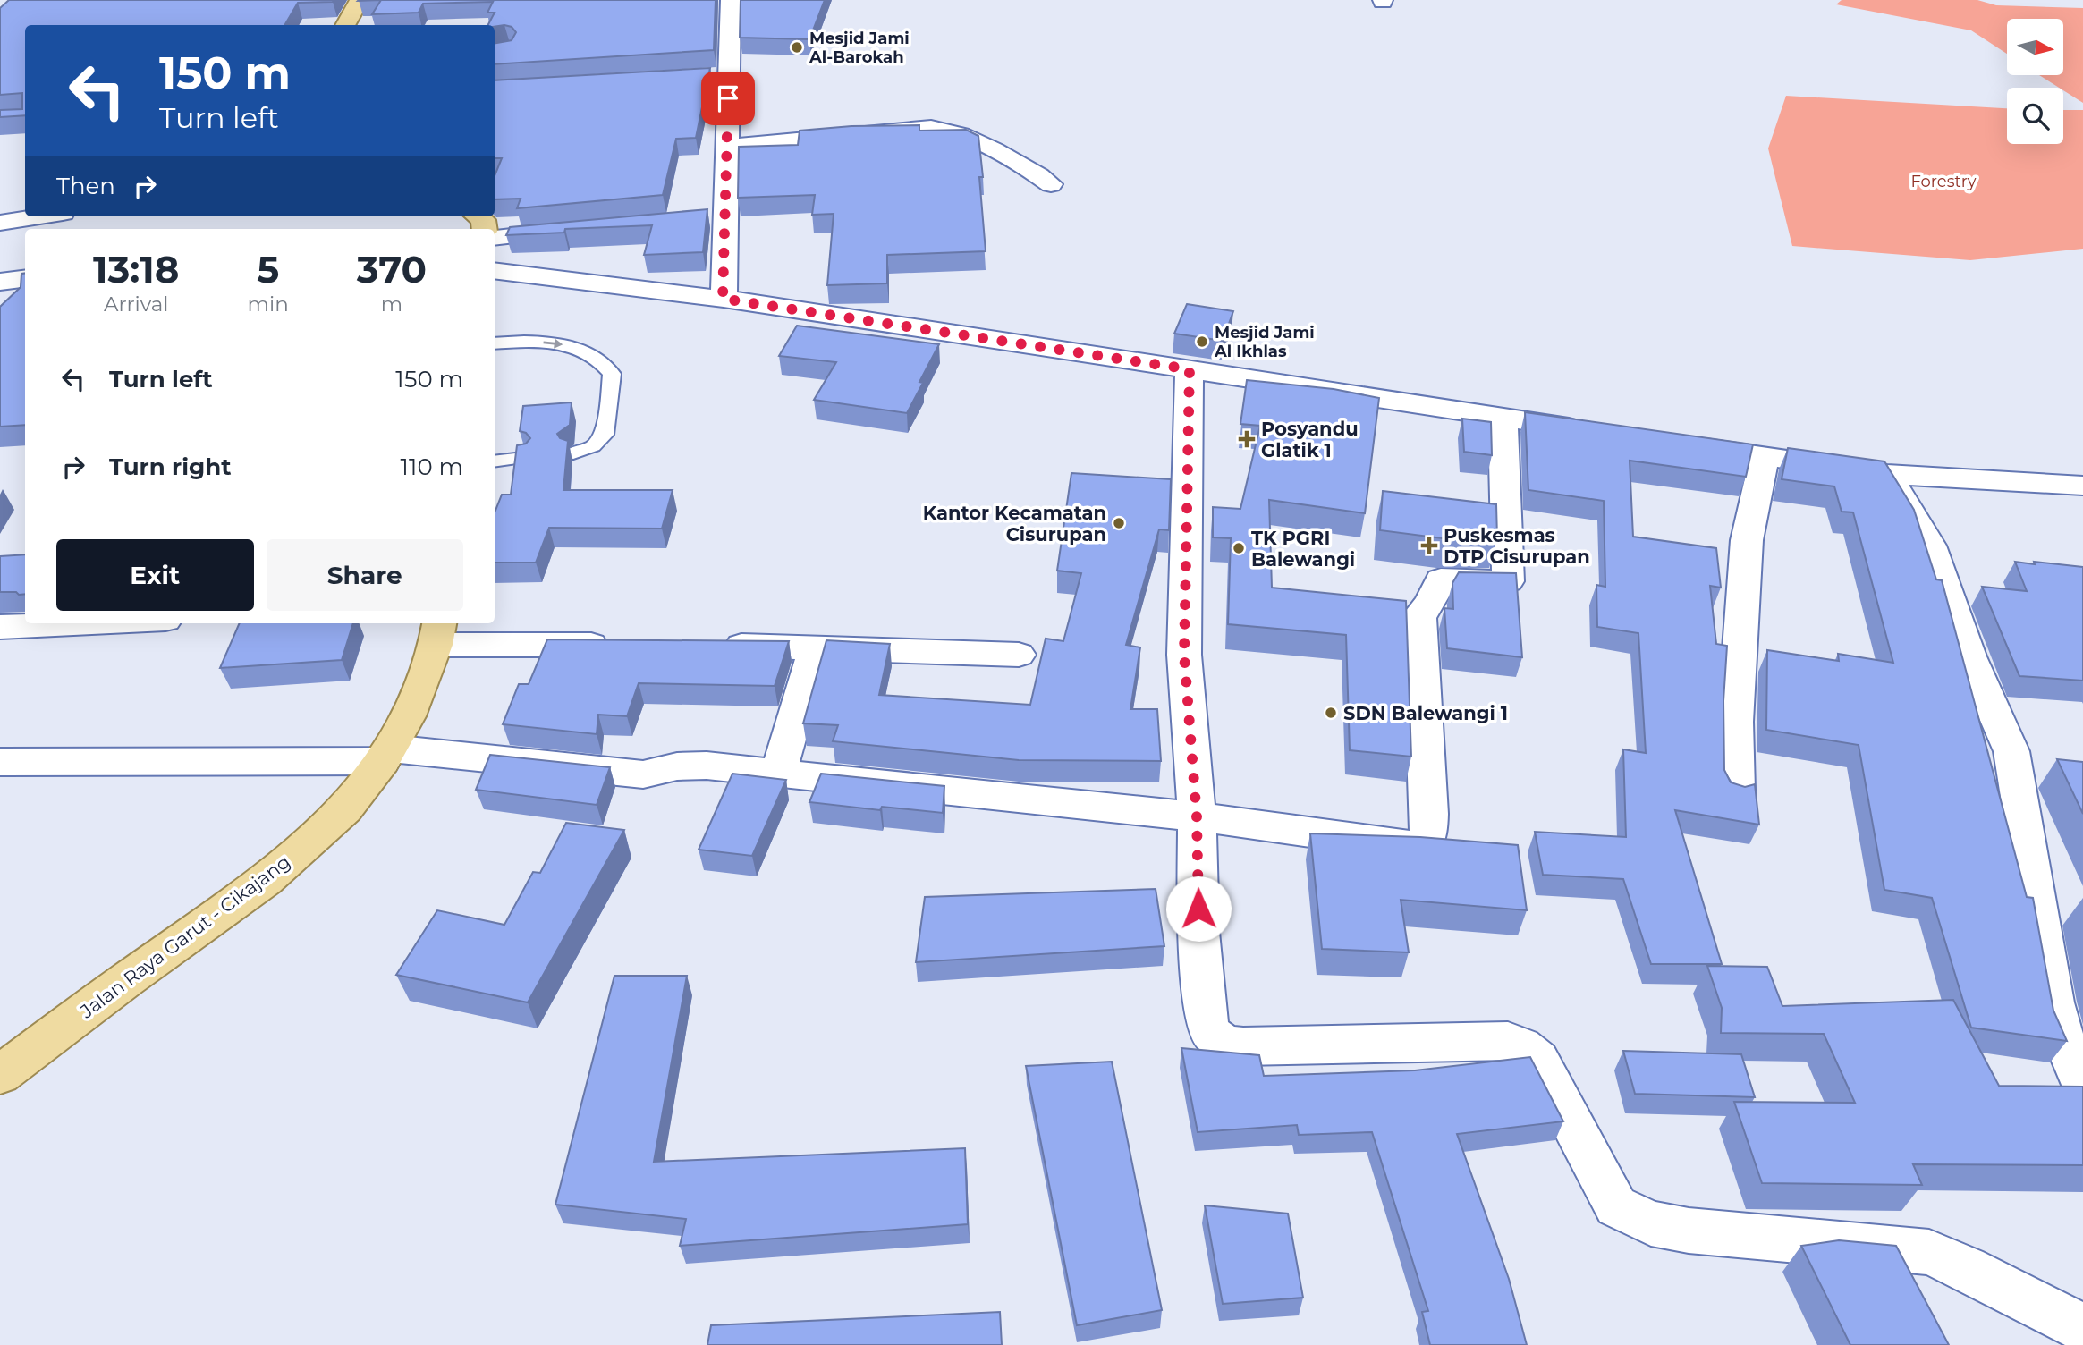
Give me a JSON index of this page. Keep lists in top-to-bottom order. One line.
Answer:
{"streets":{"main road":["Jalan Raya Garut - Cikajang"]},"parks":["Forestry"],"places":{"other":["Mesjid Jami Al-Barokah","Mesjid Jami Al Ikhlas","Kantor Kecamatan Cisurupan","TK PGRI Balewangi","SDN Balewangi 1"],"health":["Posyandu Glatik 1","Puskesmas DTP Cisurupan"]},"north":"right","page":{"turn":["150 m","Turn left"],"then":"Then","eta":["13:18","Arrival","5","min","370","m"],"list":[{"name":"Turn left","value":"150 m"},{"name":"Turn right","value":"110 m"}],"buttons":["Exit","Share"]}}
